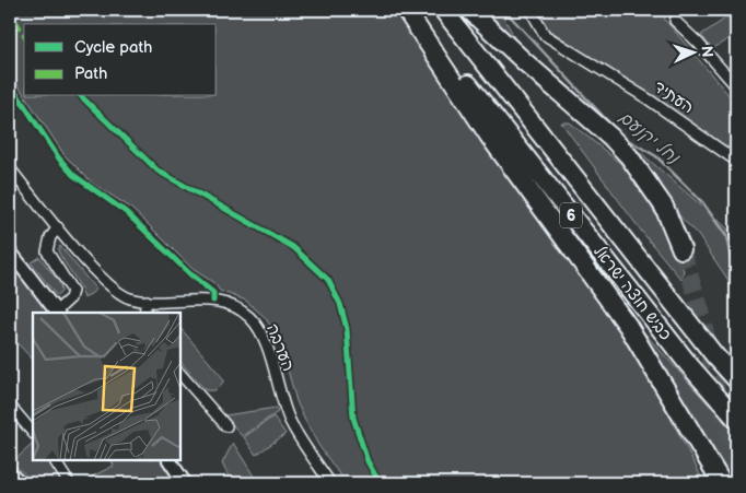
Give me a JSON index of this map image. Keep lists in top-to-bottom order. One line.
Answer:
{"streets":{"highway":["6","כביש חוצה ישראל"],"street":["העתיד","הערבה"]},"water":["נחל יקנעם"],"legend":["Cycle path","Path"],"north":"right"}
